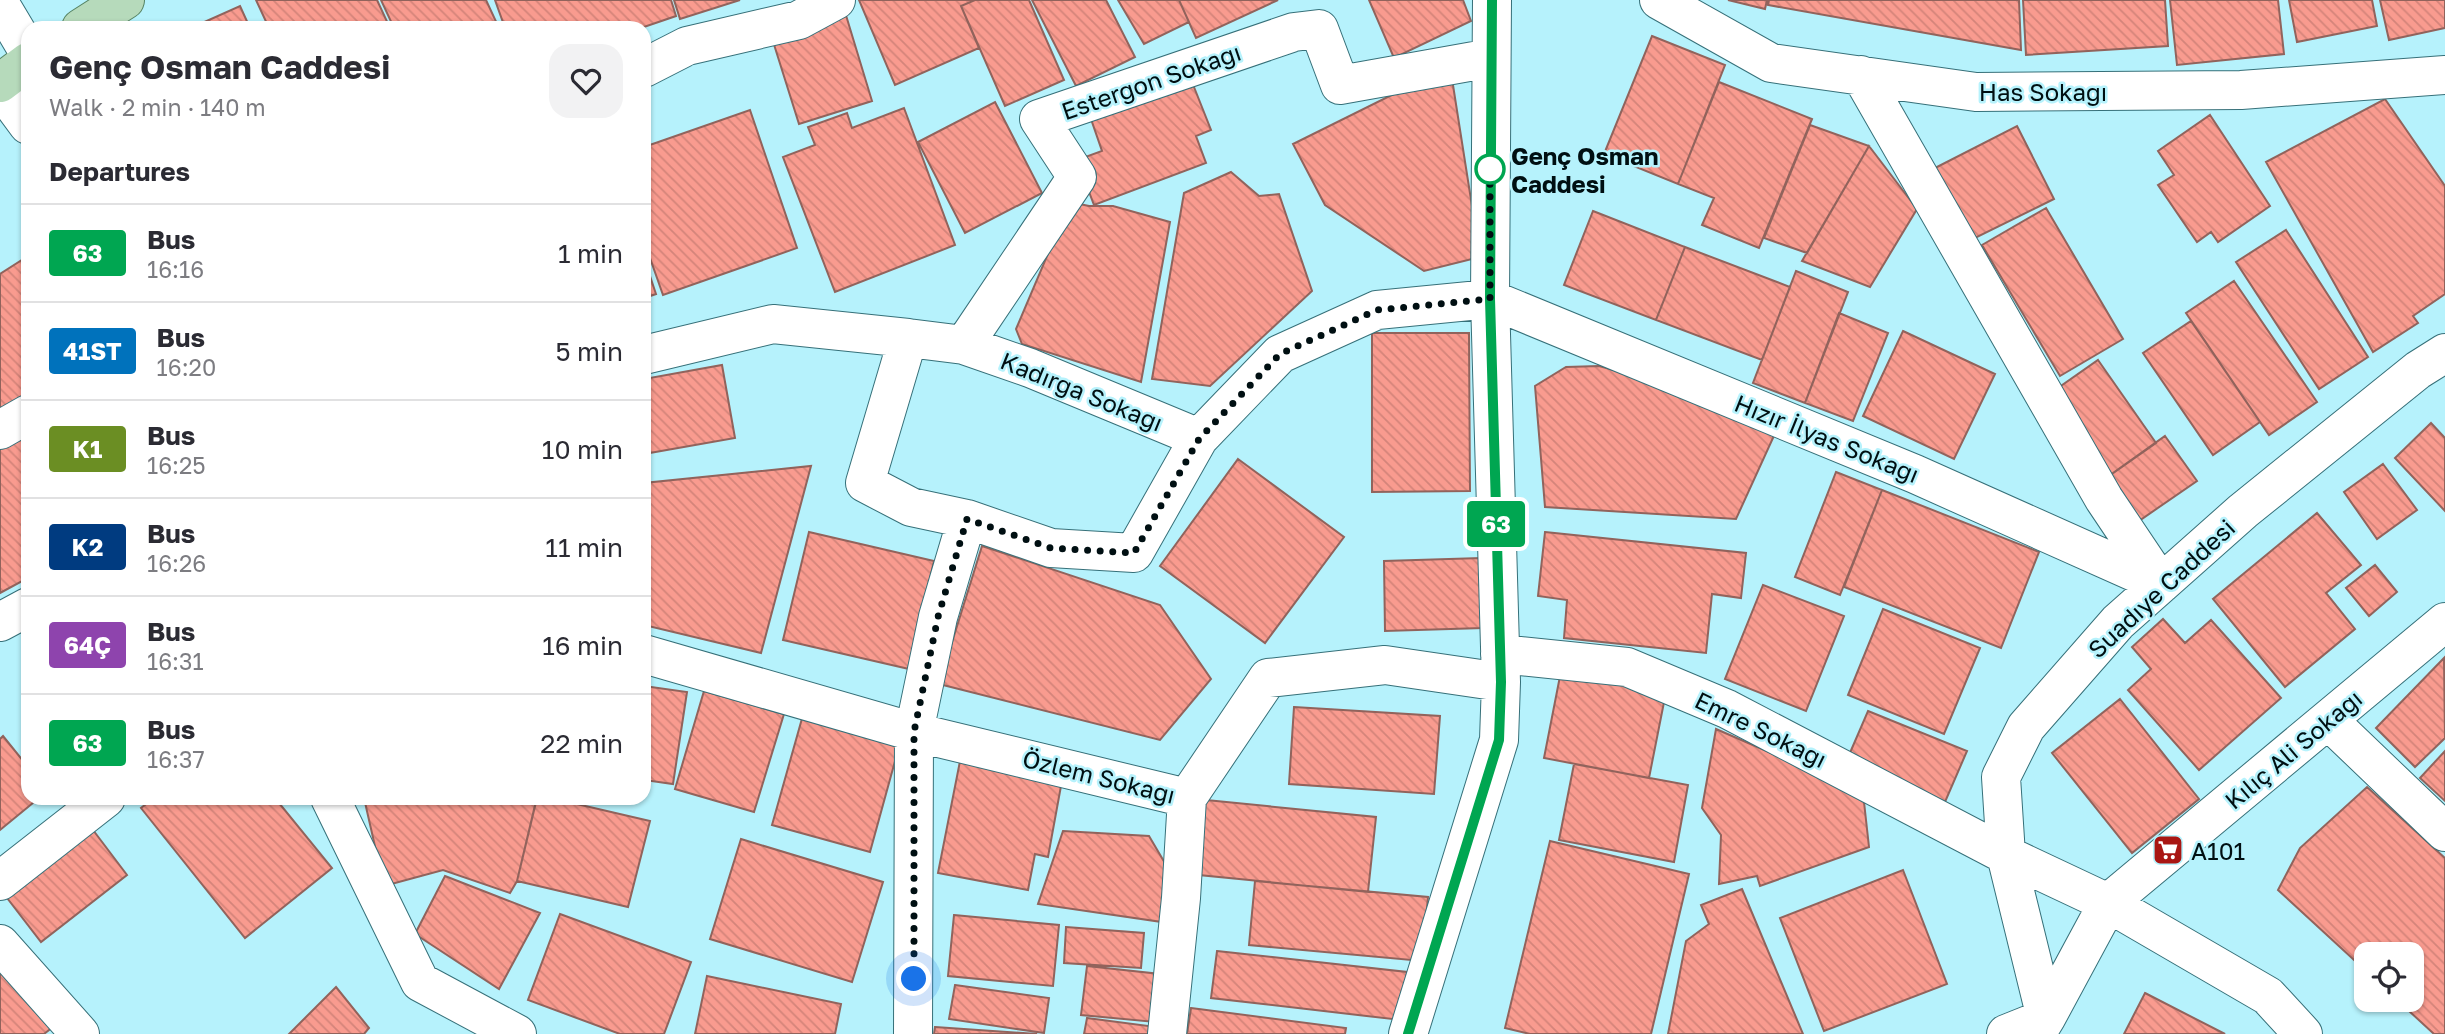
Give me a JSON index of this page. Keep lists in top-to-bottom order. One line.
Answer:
{"streets":{"street":["Estergon Sokağı","Has Sokağı","Kadırga Sokağı","Hızır İlyas Sokağı","Suadıye Caddesi","Emre Sokağı","Kılıç Ali Sokağı","Özlem Sokağı"]},"crossings":[["Estergon Sokağı","Kadırga Sokağı"],["Hızır İlyas Sokağı","Suadıye Caddesi"],["Suadıye Caddesi","Emre Sokağı"],["Emre Sokağı","Kılıç Ali Sokağı"],["Emre Sokağı","Özlem Sokağı"]],"places":{"other":["Genç Osman Caddesi"],"supermarket":["A101"]},"lines":["bus line 63"],"page":{"on_map":"63","heading":[["Genç Osman Caddesi","Walk · 2 min · 140 m"],"Departures"],"list":[{"mark":"63","name":"Bus","note":"16:16","value":"1 min"},{"mark":"41ST","name":"Bus","note":"16:20","value":"5 min"},{"mark":"K1","name":"Bus","note":"16:25","value":"10 min"},{"mark":"K2","name":"Bus","note":"16:26","value":"11 min"},{"mark":"64Ç","name":"Bus","note":"16:31","value":"16 min"},{"mark":"63","name":"Bus","note":"16:37","value":"22 min"}]}}
